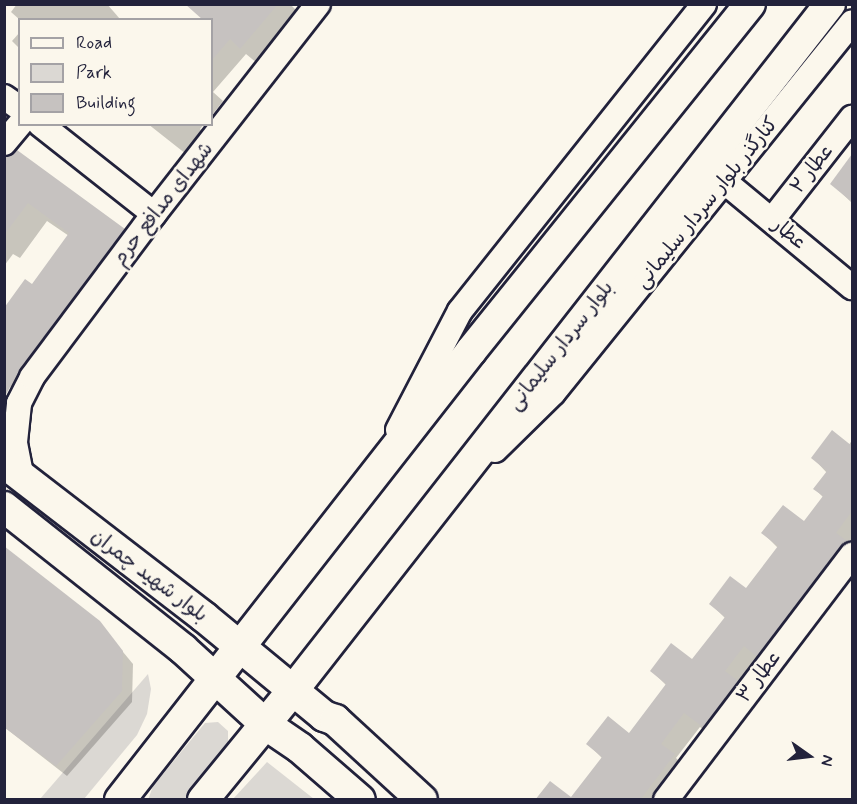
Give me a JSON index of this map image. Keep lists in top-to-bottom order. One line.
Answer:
{"streets":{"main road":["بلوار سردار سلیمانی","بلوار شهید چمران"],"street":["عطار ۲","کنارگذر بلوار سردار سلیمانی","شهدای مدافع حرم","عطار","عطار ۳"]},"crossings":[["عطار ۲","عطار"],["کنارگذر بلوار سردار سلیمانی","عطار"],["کنارگذر بلوار سردار سلیمانی","بلوار سردار سلیمانی"],["بلوار سردار سلیمانی","بلوار شهید چمران"]],"legend":["Road","Park","Building"],"north":"right"}
